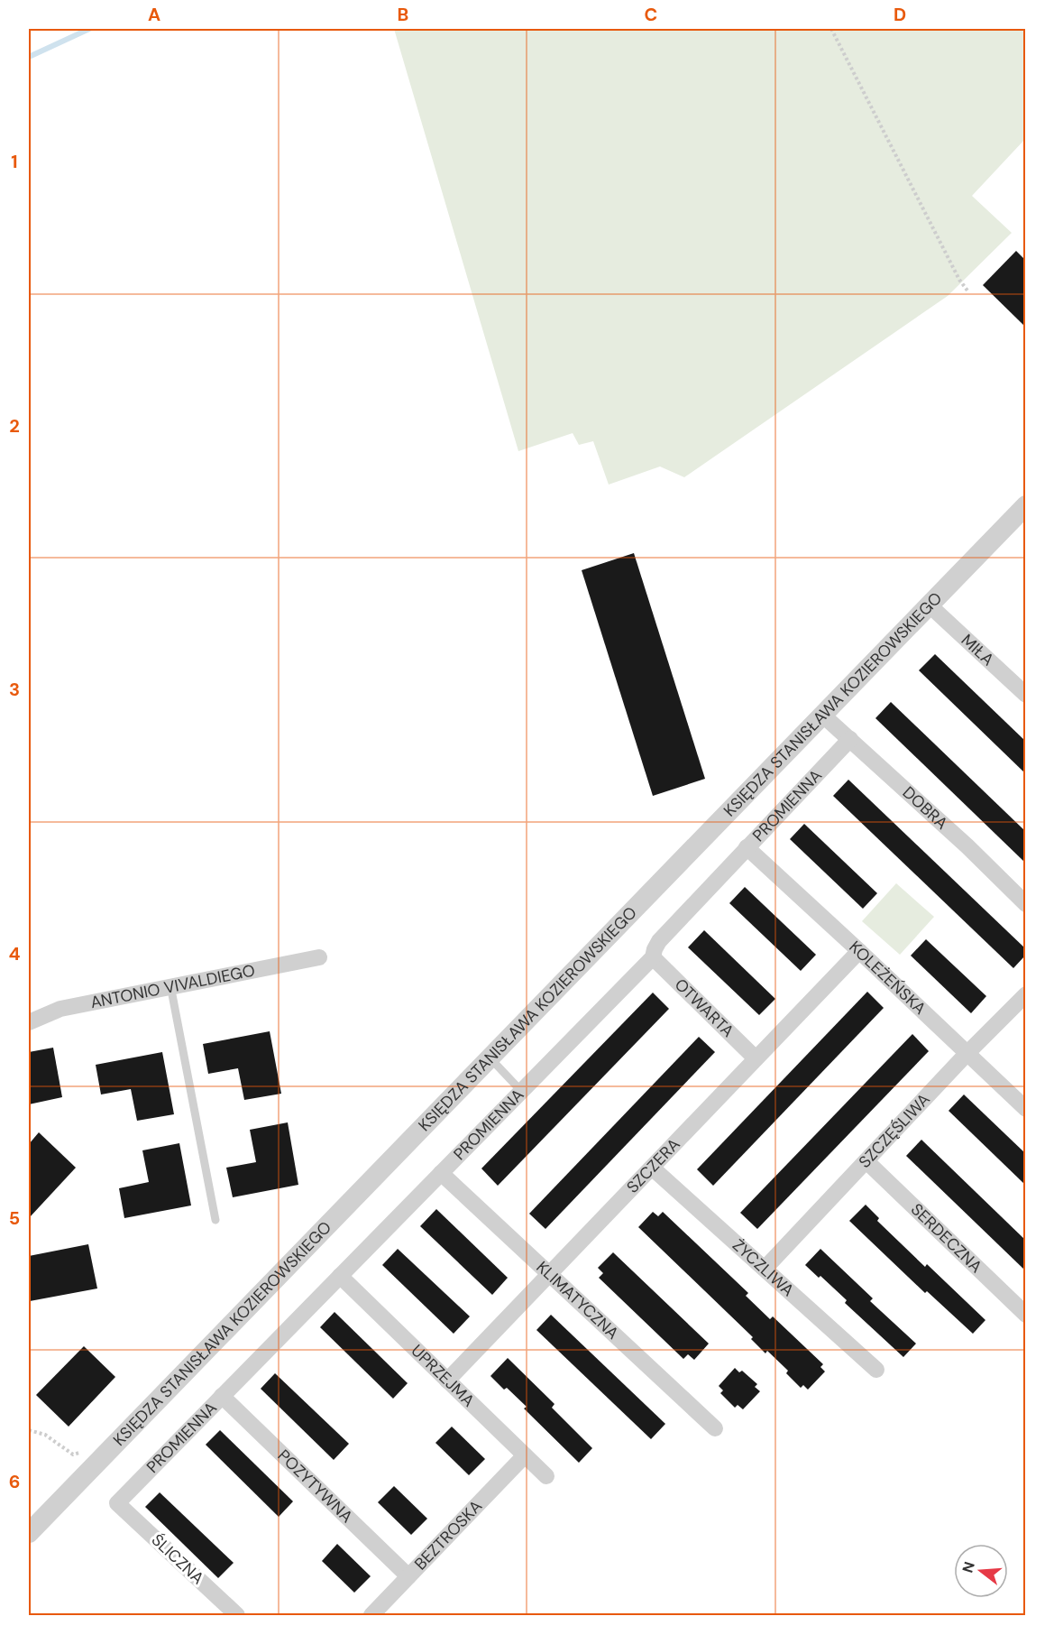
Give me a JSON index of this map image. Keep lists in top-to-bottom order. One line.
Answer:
{"streets":{"street":["MIŁA","KSIĘDZA STANISŁAWA KOZIEROWSKIEGO","PROMIENNA","DOBRA","KOLEŻEŃSKA","ANTONIO VIVALDIEGO","OTWARTA","SZCZĘŚLIWA","SZCZERA","SERDECZNA","ŻYCZLIWA","KLIMATYCZNA","UPRZEJMA","POZYTYWNA","BEZTROSKA","ŚLICZNA"]},"crossings":[["MIŁA","KSIĘDZA STANISŁAWA KOZIEROWSKIEGO"],["KSIĘDZA STANISŁAWA KOZIEROWSKIEGO","DOBRA"],["PROMIENNA","DOBRA"],["PROMIENNA","KOLEŻEŃSKA"],["PROMIENNA","OTWARTA"],["PROMIENNA","KLIMATYCZNA"],["PROMIENNA","UPRZEJMA"],["PROMIENNA","POZYTYWNA"],["PROMIENNA","ŚLICZNA"],["KOLEŻEŃSKA","SZCZĘŚLIWA"],["KOLEŻEŃSKA","SZCZERA"],["OTWARTA","SZCZERA"],["SZCZĘŚLIWA","SERDECZNA"],["SZCZĘŚLIWA","ŻYCZLIWA"],["SZCZERA","ŻYCZLIWA"],["SZCZERA","KLIMATYCZNA"],["SZCZERA","UPRZEJMA"],["UPRZEJMA","BEZTROSKA"],["POZYTYWNA","BEZTROSKA"]],"north":"left","grid":{"columns":["A","B","C","D"],"rows":["1","2","3","4","5","6"]}}
